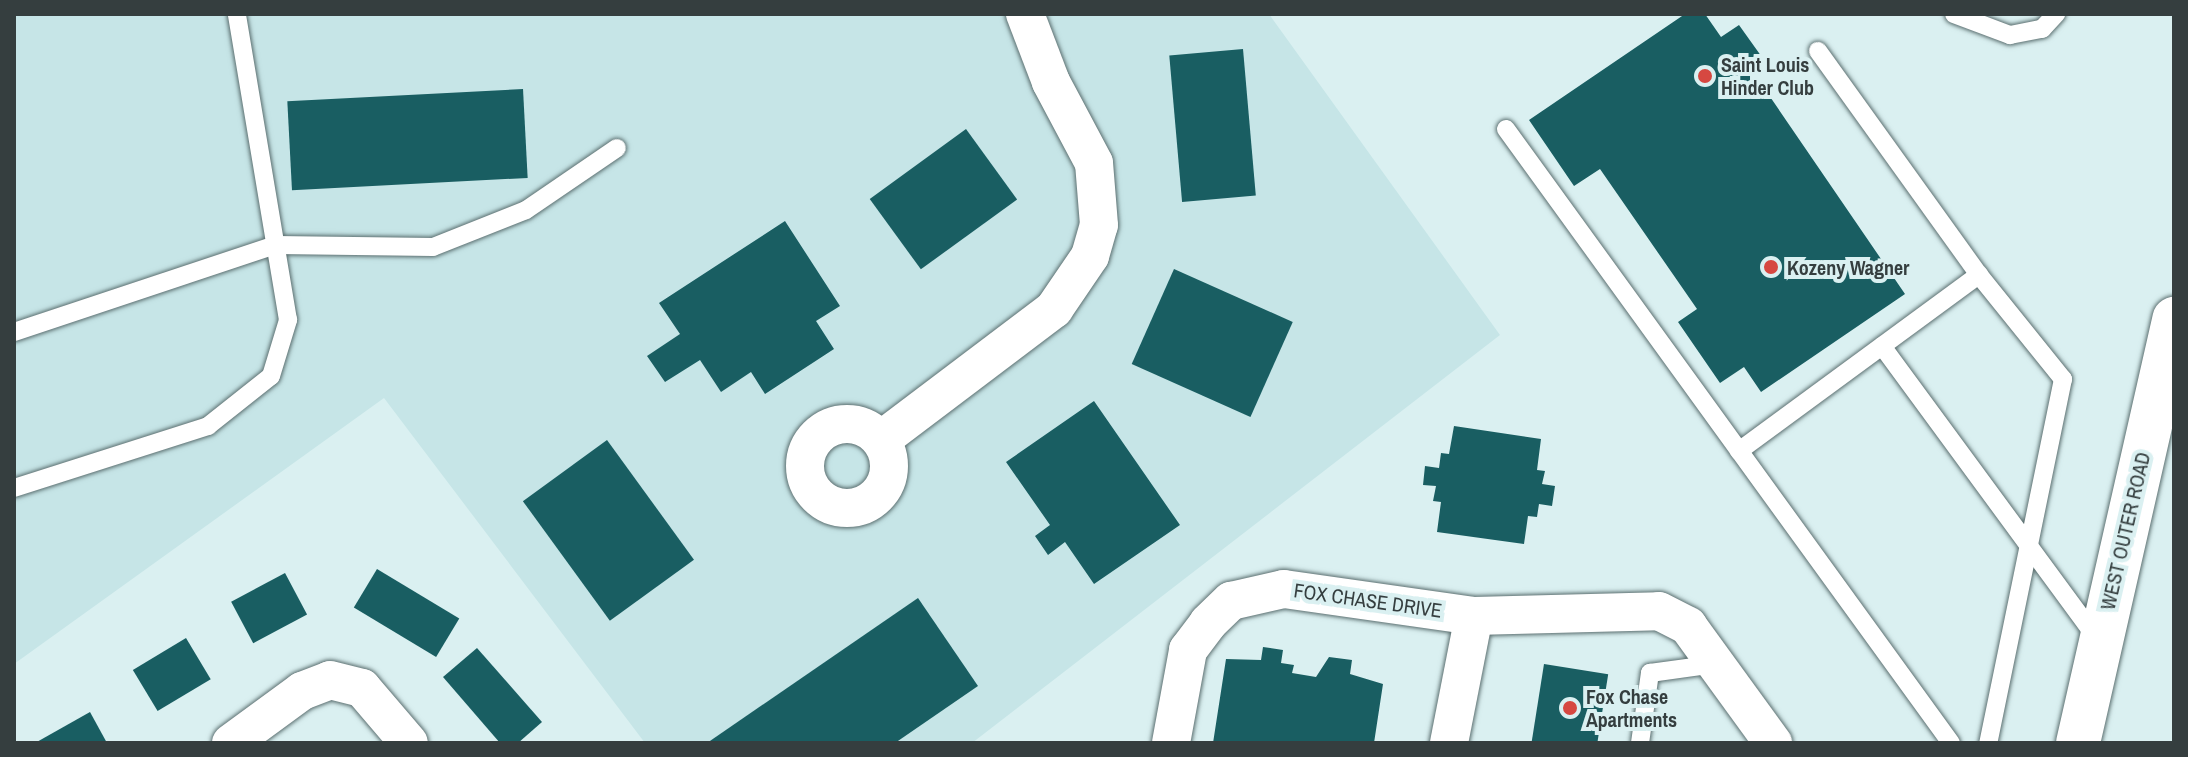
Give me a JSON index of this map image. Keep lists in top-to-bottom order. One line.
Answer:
{"streets":{"street":["WEST OUTER ROAD","FOX CHASE DRIVE"]},"places":["Saint Louis Hinder Club","Kozeny Wagner","Fox Chase Apartments"]}
